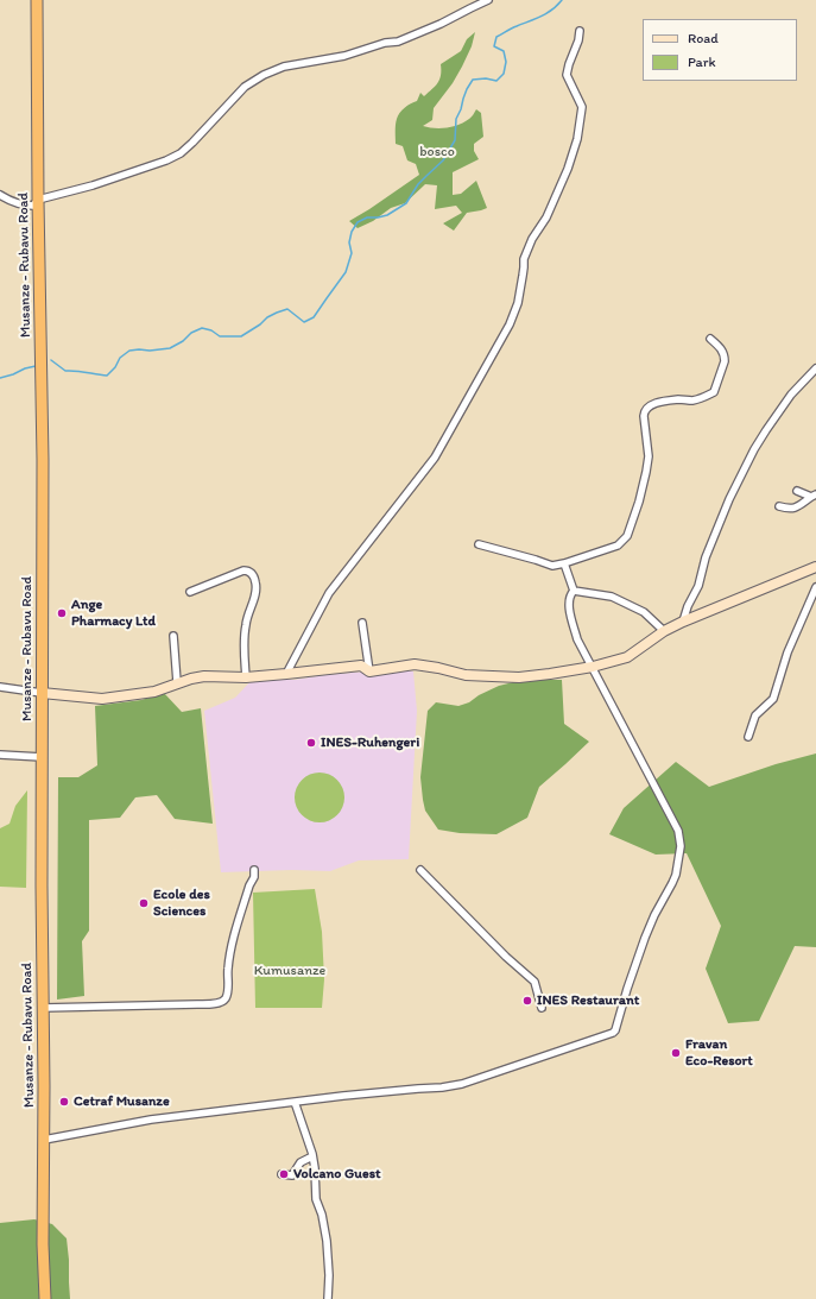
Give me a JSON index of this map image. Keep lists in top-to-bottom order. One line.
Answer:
{"streets":{"highway":["Musanze - Rubavu Road"]},"parks":["bosco","Kumusanze"],"places":["Ange Pharmacy Ltd","INES-Ruhengeri","Ecole des Sciences","INES Restaurant","Fravan Eco-Resort","Cetraf Musanze","Volcano Guest"],"legend":["Road","Park"]}
